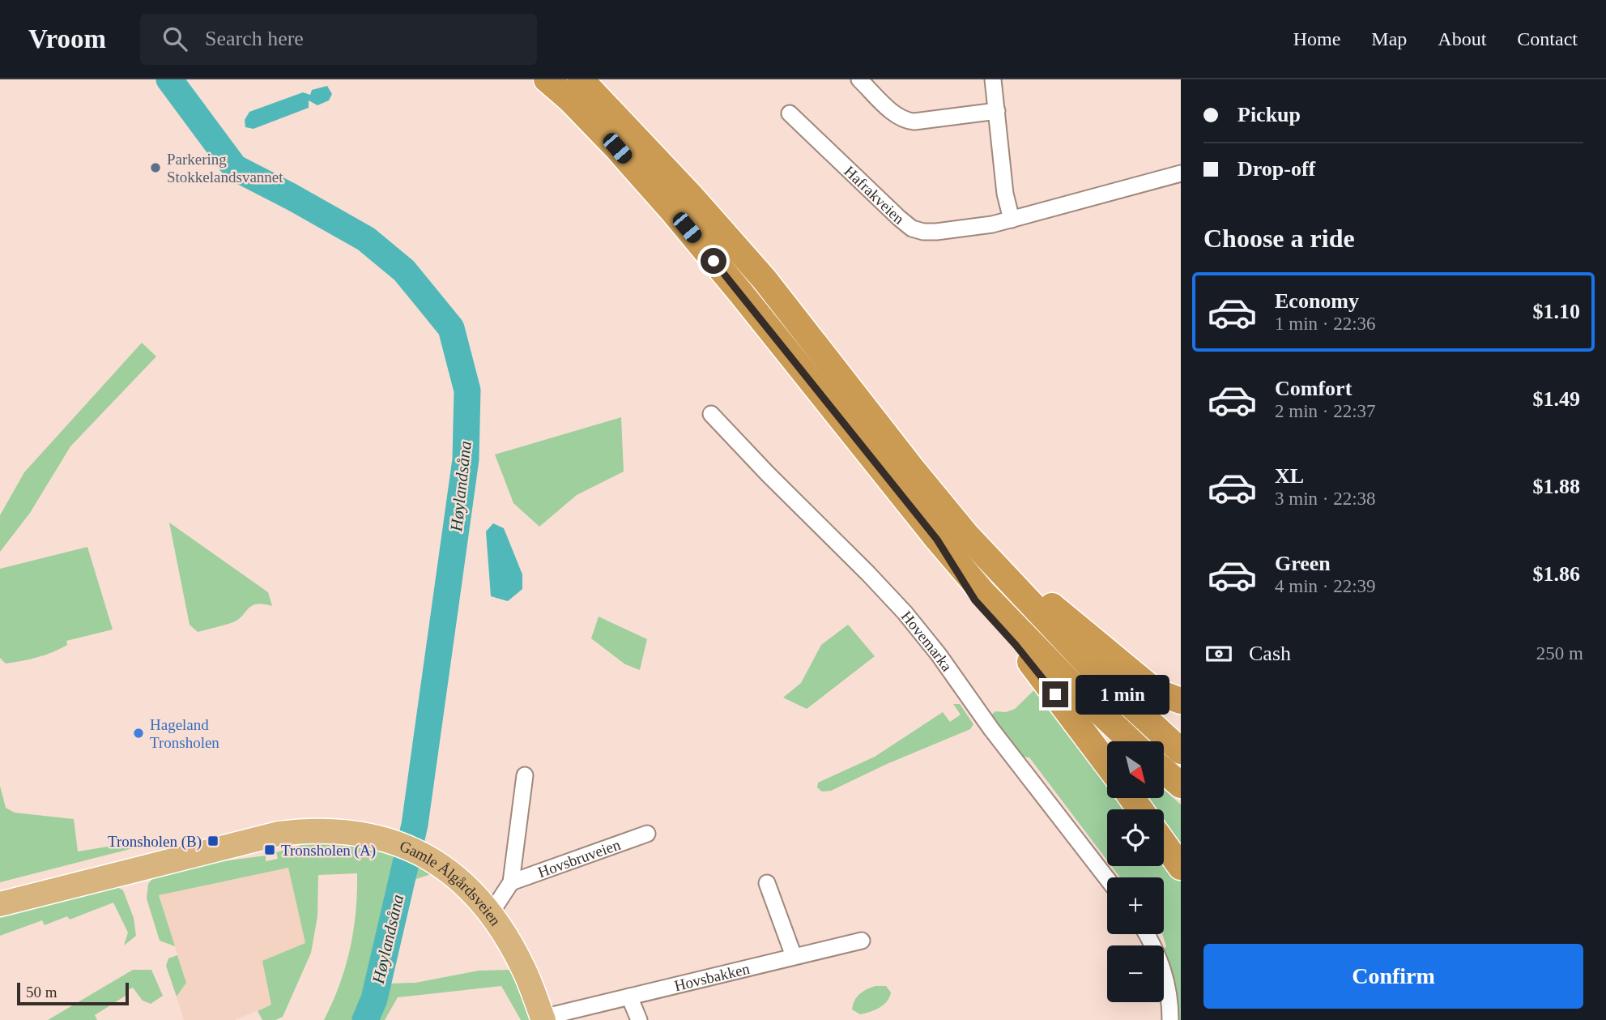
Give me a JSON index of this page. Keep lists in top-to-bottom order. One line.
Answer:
{"streets":{"main road":["Gamle Ålgårdsveien"],"street":["Hafrakveien","Hovemarka","Hovsbruveien","Hovsbakken"]},"crossings":[["Hovsbruveien","Gamle Ålgårdsveien"],["Gamle Ålgårdsveien","Hovsbakken"]],"water":["Høylandsåna"],"places":{"other":["Parkering Stokkelandsvannet","Hageland Tronsholen"],"transit":["Tronsholen (B)","Tronsholen (A)"]},"scale_bar":"50 m","north":"bottom right","page":{"header":"Vroom","search":"Search here","nav":["Home","Map","About","Contact"],"banner":["Pickup","Drop-off"],"heading":"Choose a ride","list":[{"name":"Economy","note":"1 min · 22:36","value":"$1.10"},{"name":"Comfort","note":"2 min · 22:37","value":"$1.49"},{"name":"XL","note":"3 min · 22:38","value":"$1.88"},{"name":"Green","note":"4 min · 22:39","value":"$1.86"}],"pay":["Cash","250 m"],"bubble":"1 min","map_buttons":["+","−"],"buttons":"Confirm","scale":"50 m"}}
